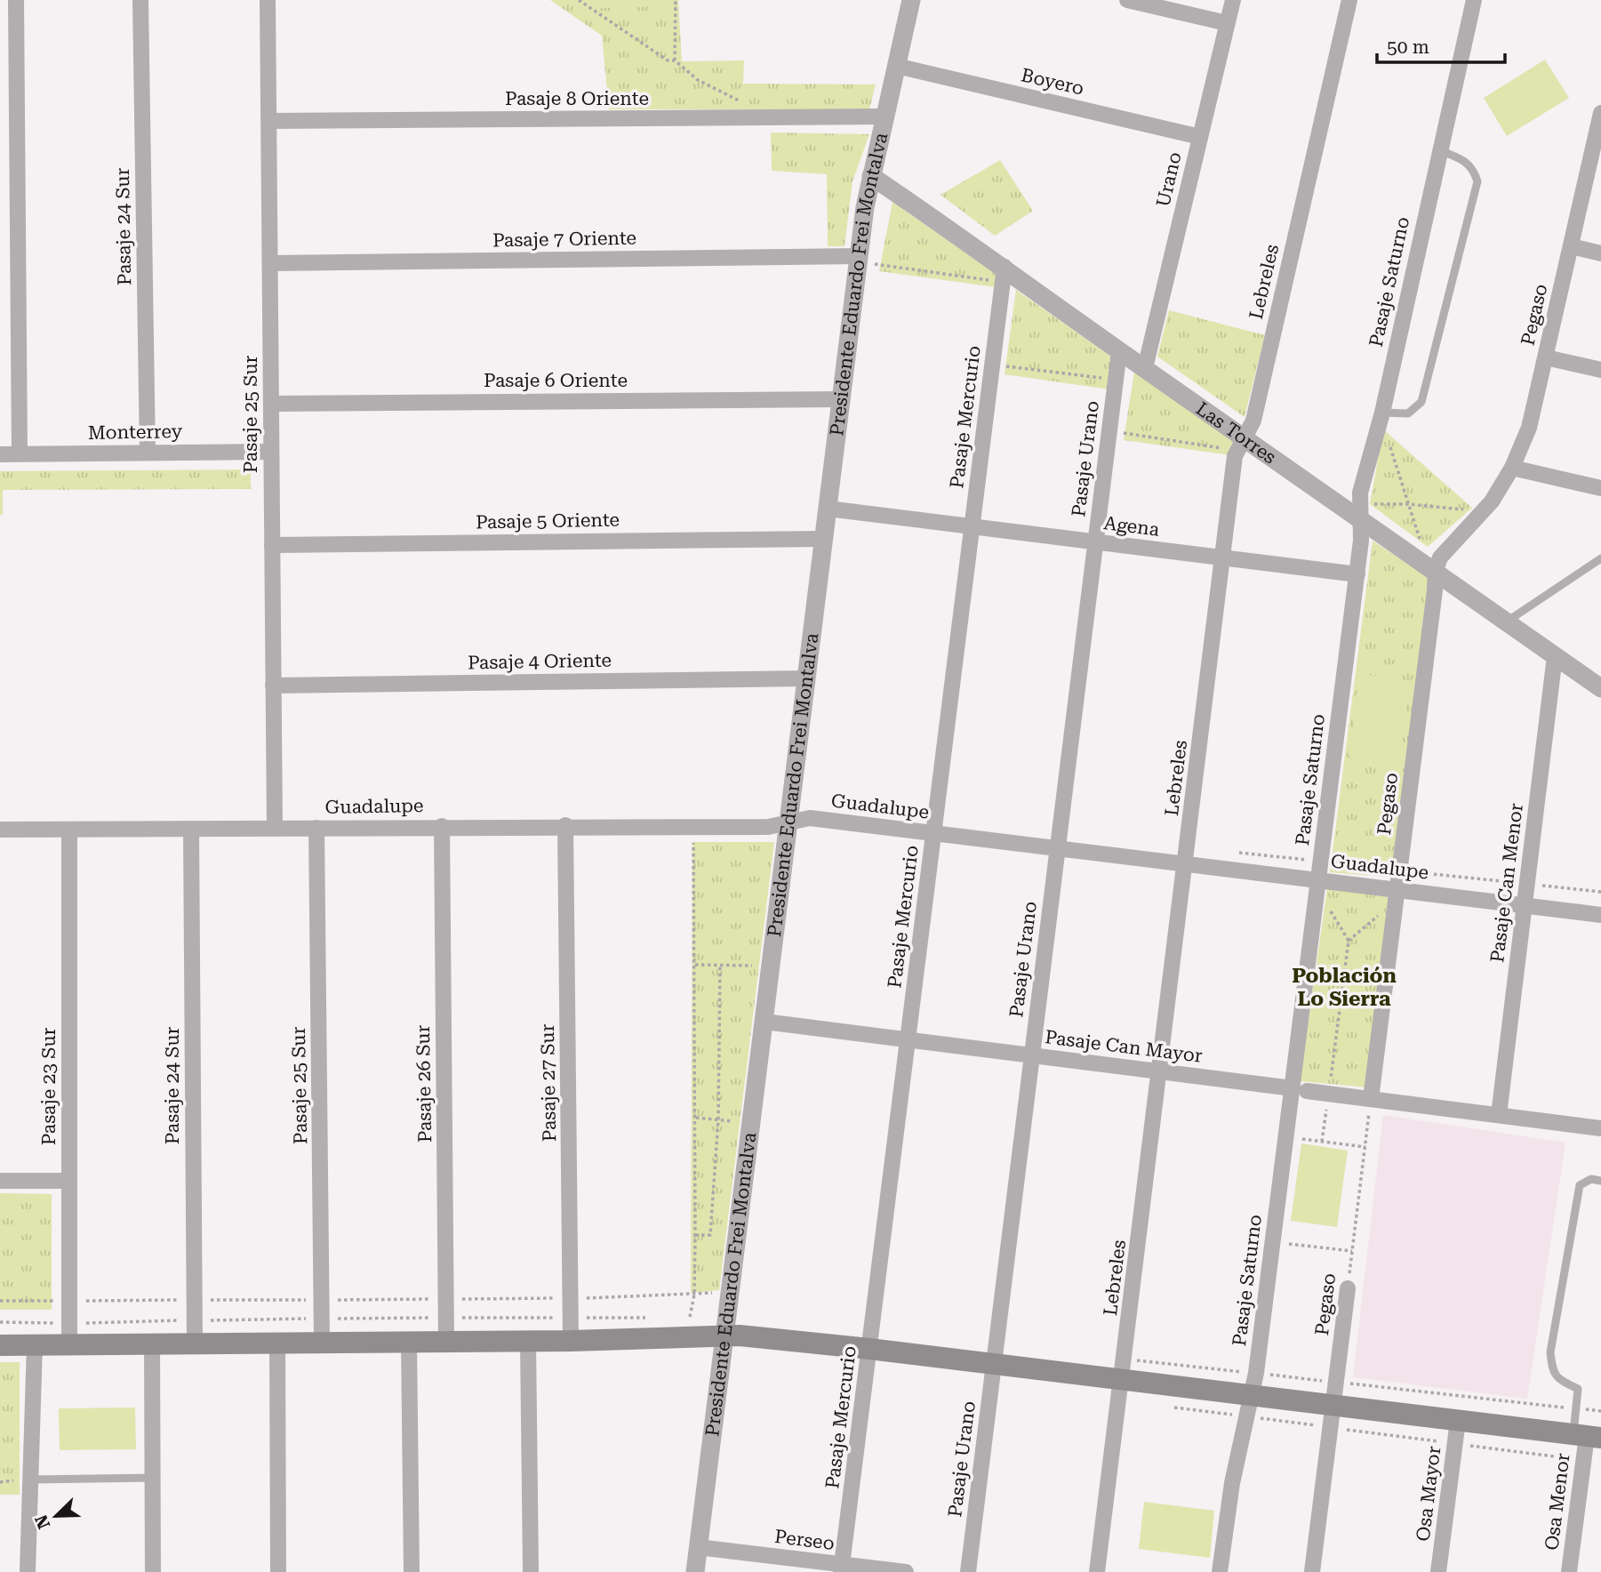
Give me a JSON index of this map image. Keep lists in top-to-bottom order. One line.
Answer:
{"streets":{"street":["Boyero","Pasaje 8 Oriente","Urano","Pasaje 24 Sur","Pasaje 7 Oriente","Lebreles","Pasaje Saturno","Presidente Eduardo Frei Montalva","Pegaso","Pasaje 6 Oriente","Pasaje 25 Sur","Pasaje Mercurio","Monterrey","Las Torres","Pasaje Urano","Pasaje 5 Oriente","Agena","Pasaje 4 Oriente","Guadalupe","Pasaje Can Menor","Pasaje Can Mayor","Pasaje 27 Sur","Pasaje 26 Sur","Pasaje 23 Sur","Osa Mayor","Osa Menor","Perseo"]},"crossings":[["Boyero","Urano"],["Boyero","Presidente Eduardo Frei Montalva"],["Pasaje 8 Oriente","Presidente Eduardo Frei Montalva"],["Pasaje 8 Oriente","Pasaje 25 Sur"],["Urano","Las Torres"],["Pasaje 24 Sur","Monterrey"],["Pasaje 24 Sur","Guadalupe"],["Pasaje 7 Oriente","Presidente Eduardo Frei Montalva"],["Pasaje 7 Oriente","Pasaje 25 Sur"],["Lebreles","Las Torres"],["Lebreles","Agena"],["Lebreles","Guadalupe"],["Lebreles","Pasaje Can Mayor"],["Pasaje Saturno","Las Torres"],["Pasaje Saturno","Agena"],["Pasaje Saturno","Guadalupe"],["Pasaje Saturno","Pasaje Can Mayor"],["Presidente Eduardo Frei Montalva","Pasaje 6 Oriente"],["Presidente Eduardo Frei Montalva","Las Torres"],["Presidente Eduardo Frei Montalva","Pasaje 5 Oriente"],["Presidente Eduardo Frei Montalva","Agena"],["Presidente Eduardo Frei Montalva","Pasaje 4 Oriente"],["Presidente Eduardo Frei Montalva","Guadalupe"],["Presidente Eduardo Frei Montalva","Pasaje Can Mayor"],["Presidente Eduardo Frei Montalva","Perseo"],["Pegaso","Las Torres"],["Pegaso","Guadalupe"],["Pegaso","Pasaje Can Mayor"],["Pasaje 6 Oriente","Pasaje 25 Sur"],["Pasaje 25 Sur","Monterrey"],["Pasaje 25 Sur","Pasaje 5 Oriente"],["Pasaje 25 Sur","Pasaje 4 Oriente"],["Pasaje 25 Sur","Guadalupe"],["Pasaje Mercurio","Las Torres"],["Pasaje Mercurio","Agena"],["Pasaje Mercurio","Guadalupe"],["Pasaje Mercurio","Pasaje Can Mayor"],["Pasaje Mercurio","Perseo"],["Las Torres","Pasaje Urano"],["Las Torres","Pasaje Can Menor"],["Pasaje Urano","Agena"],["Pasaje Urano","Guadalupe"],["Pasaje Urano","Pasaje Can Mayor"],["Guadalupe","Pasaje Can Menor"],["Guadalupe","Pasaje 27 Sur"],["Guadalupe","Pasaje 26 Sur"],["Guadalupe","Pasaje 23 Sur"],["Pasaje Can Menor","Pasaje Can Mayor"]],"districts":["Población Lo Sierra"],"scale_bar":"50 m","north":"bottom left"}
